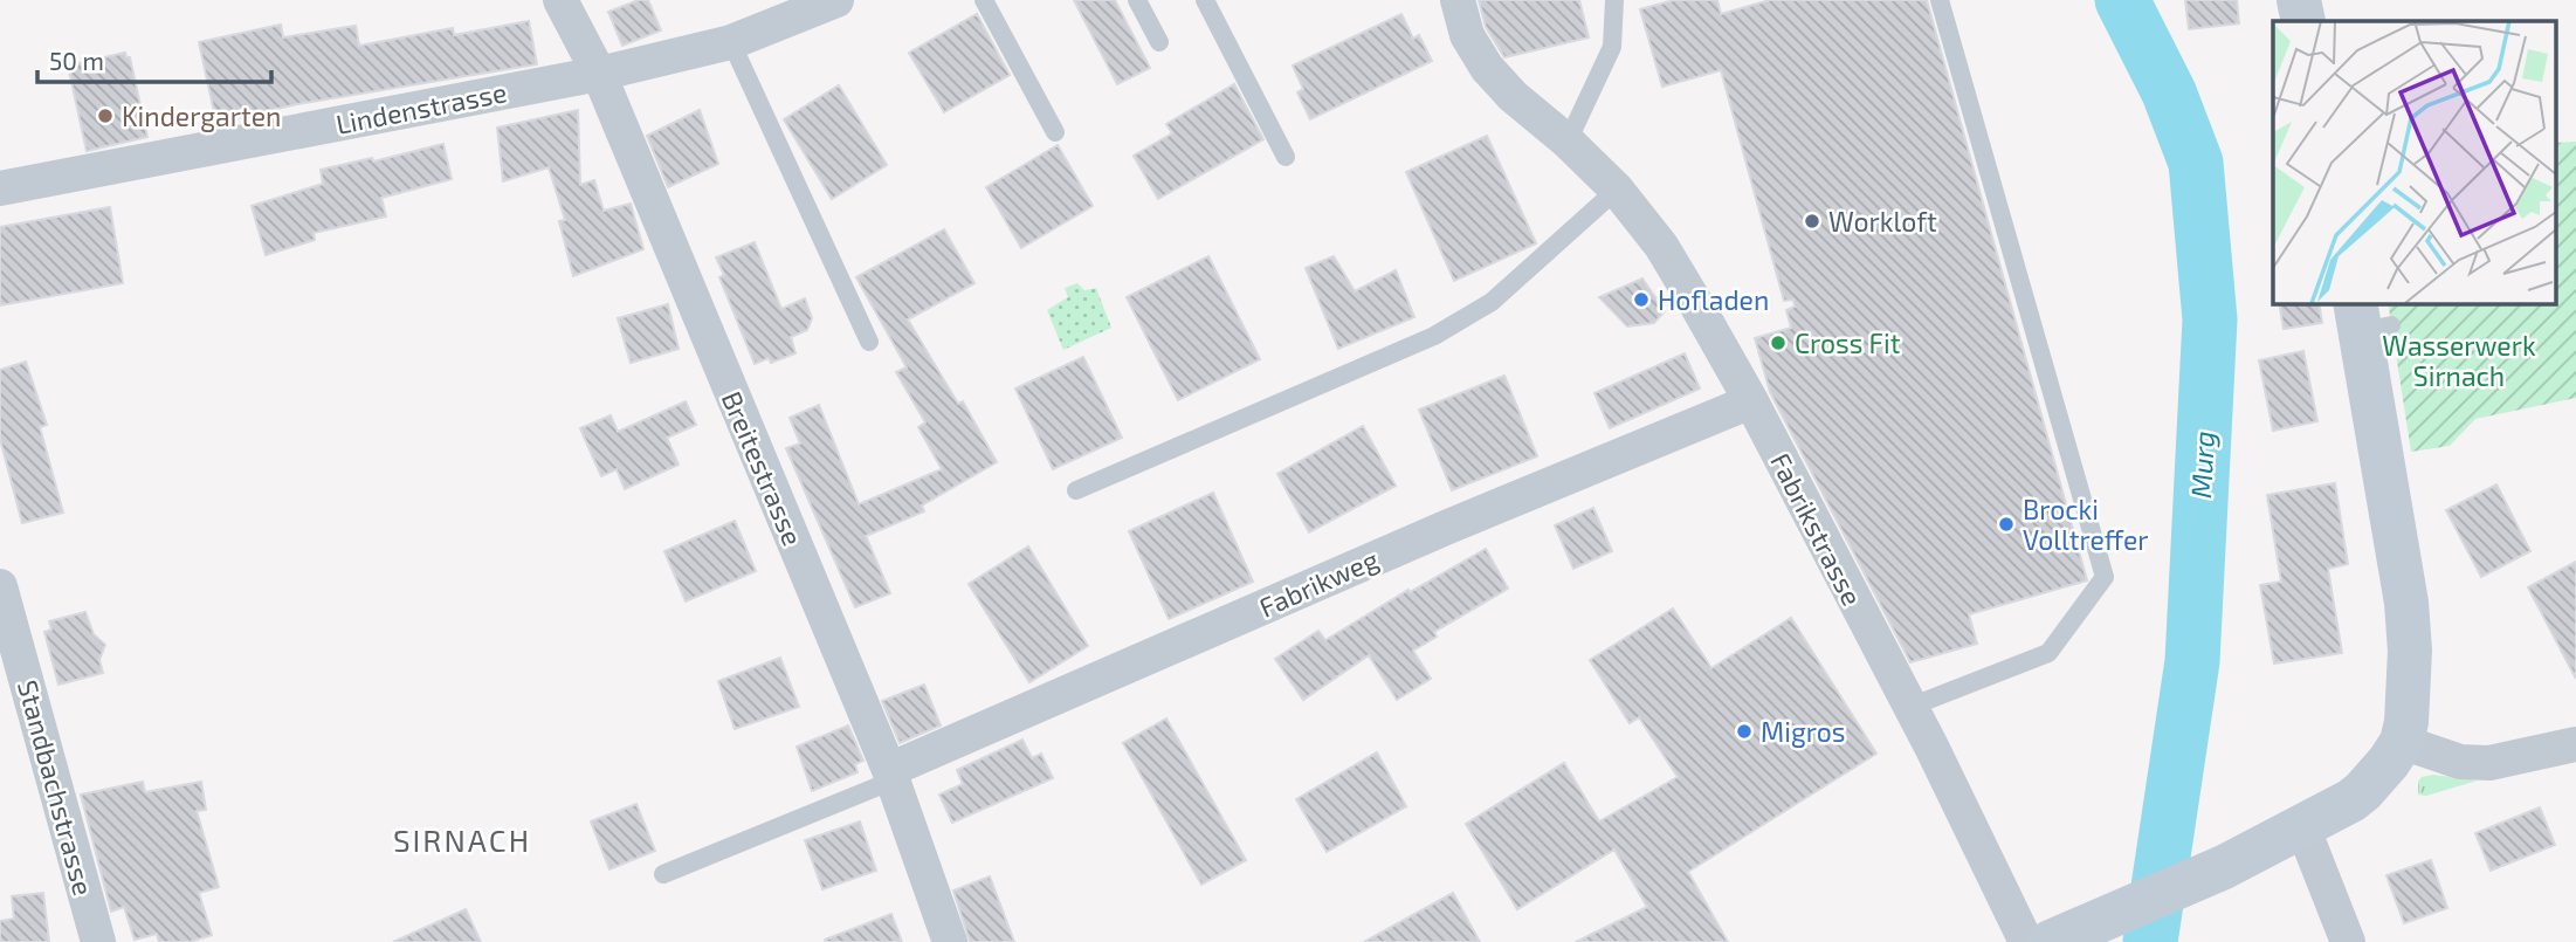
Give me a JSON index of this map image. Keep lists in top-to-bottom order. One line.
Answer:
{"streets":{"street":["Lindenstrasse","Breitestrasse","Fabrikstrasse","Fabrikweg","Standbachstrasse"]},"crossings":[["Lindenstrasse","Breitestrasse"],["Breitestrasse","Fabrikweg"],["Fabrikstrasse","Fabrikweg"]],"districts":["SIRNACH"],"water":["Murg"],"parks":["Wasserwerk Sirnach"],"places":["Kindergarten","Workloft","Hofladen","Cross Fit","Brocki Volltreffer","Migros"],"scale_bar":"50 m"}
